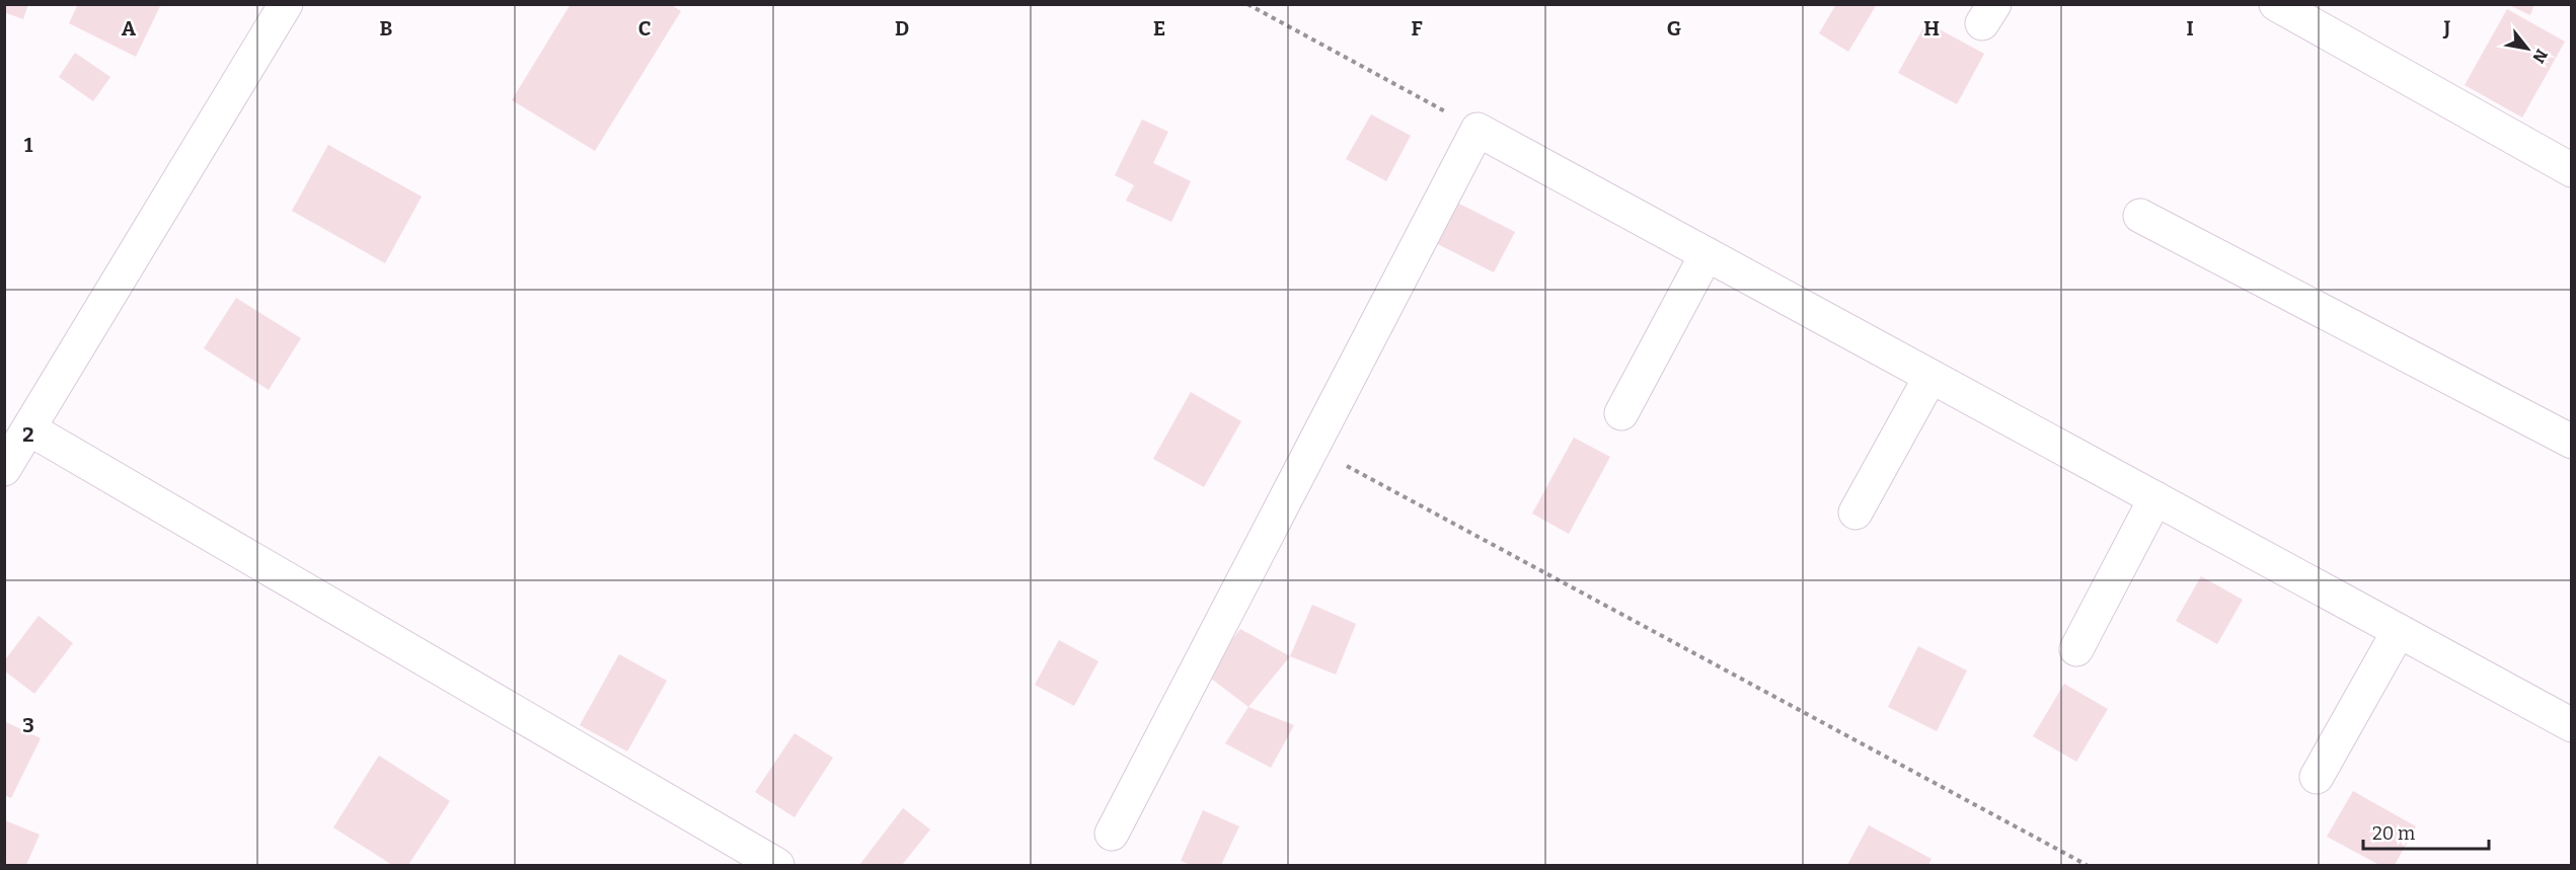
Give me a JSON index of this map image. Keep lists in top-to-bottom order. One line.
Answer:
{"scale_bar":"20 m","north":"bottom right","grid":{"columns":["A","B","C","D","E","F","G","H","I","J"],"rows":["1","2","3"]}}
